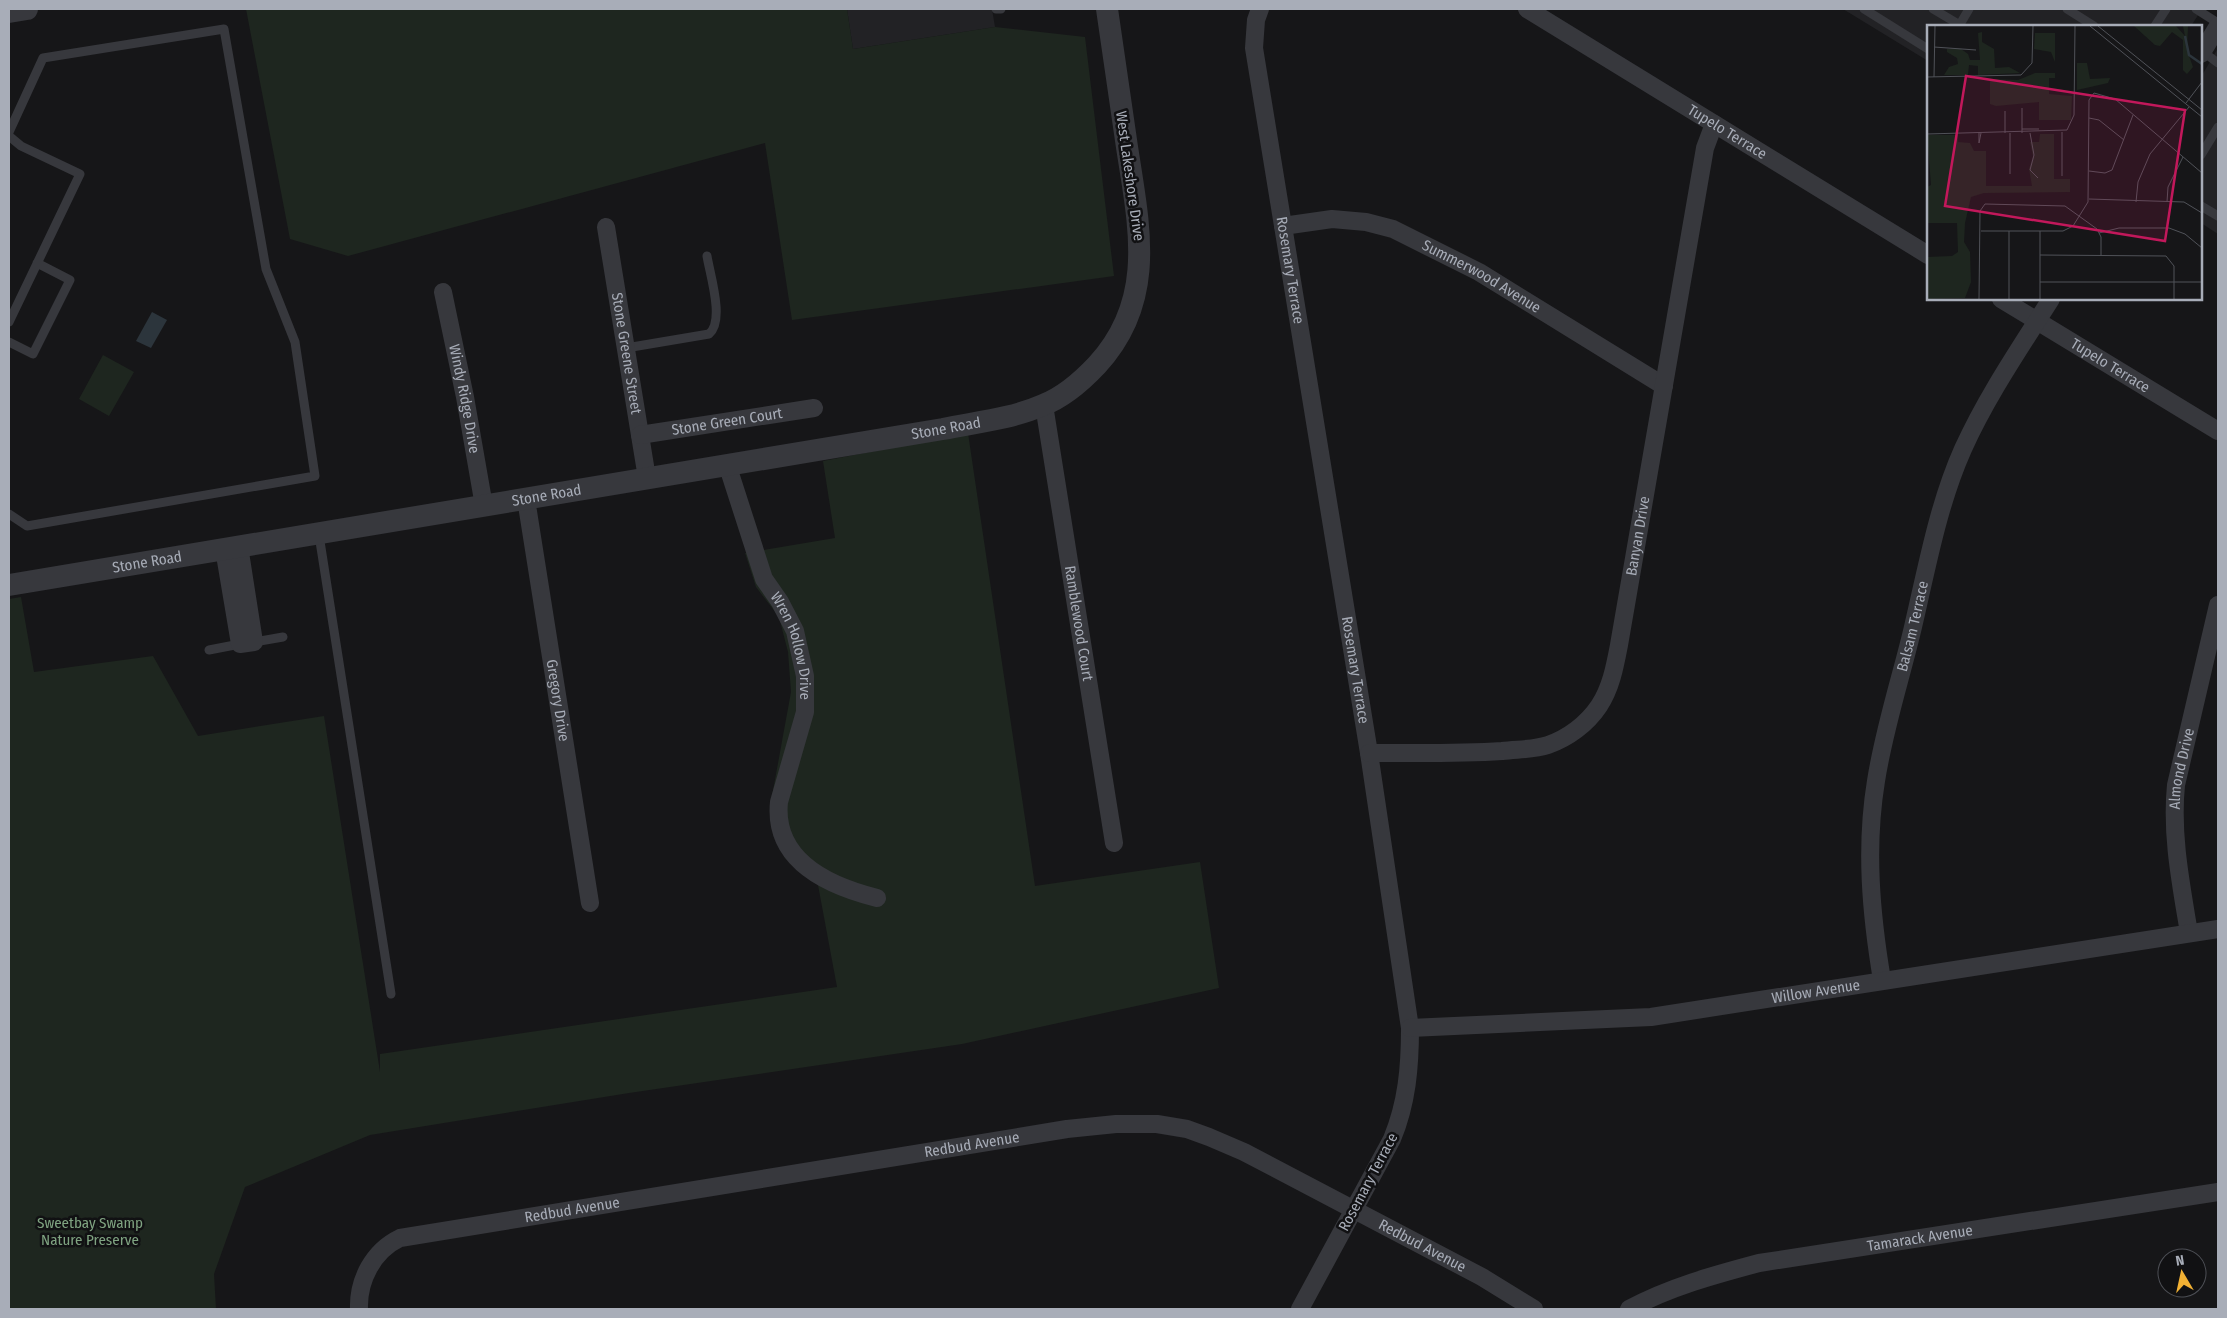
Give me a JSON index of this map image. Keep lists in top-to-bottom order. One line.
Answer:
{"streets":{"street":["Tupelo Terrace","West Lakeshore Drive","Rosemary Terrace","Summerwood Avenue","Stone Greene Street","Windy Ridge Drive","Stone Green Court","Stone Road","Banyan Drive","Ramblewood Court","Balsam Terrace","Wren Hollow Drive","Gregory Drive","Almond Drive","Willow Avenue","Redbud Avenue","Tamarack Avenue"]},"crossings":[["Tupelo Terrace","Banyan Drive"],["Tupelo Terrace","Balsam Terrace"],["West Lakeshore Drive","Stone Road"],["Rosemary Terrace","Summerwood Avenue"],["Rosemary Terrace","Banyan Drive"],["Rosemary Terrace","Willow Avenue"],["Rosemary Terrace","Redbud Avenue"],["Summerwood Avenue","Banyan Drive"],["Stone Greene Street","Stone Green Court"],["Stone Greene Street","Stone Road"],["Windy Ridge Drive","Stone Road"],["Stone Road","Ramblewood Court"],["Stone Road","Wren Hollow Drive"],["Stone Road","Gregory Drive"],["Balsam Terrace","Willow Avenue"],["Almond Drive","Willow Avenue"]],"parks":["Sweetbay Swamp Nature Preserve"],"north":"top"}
